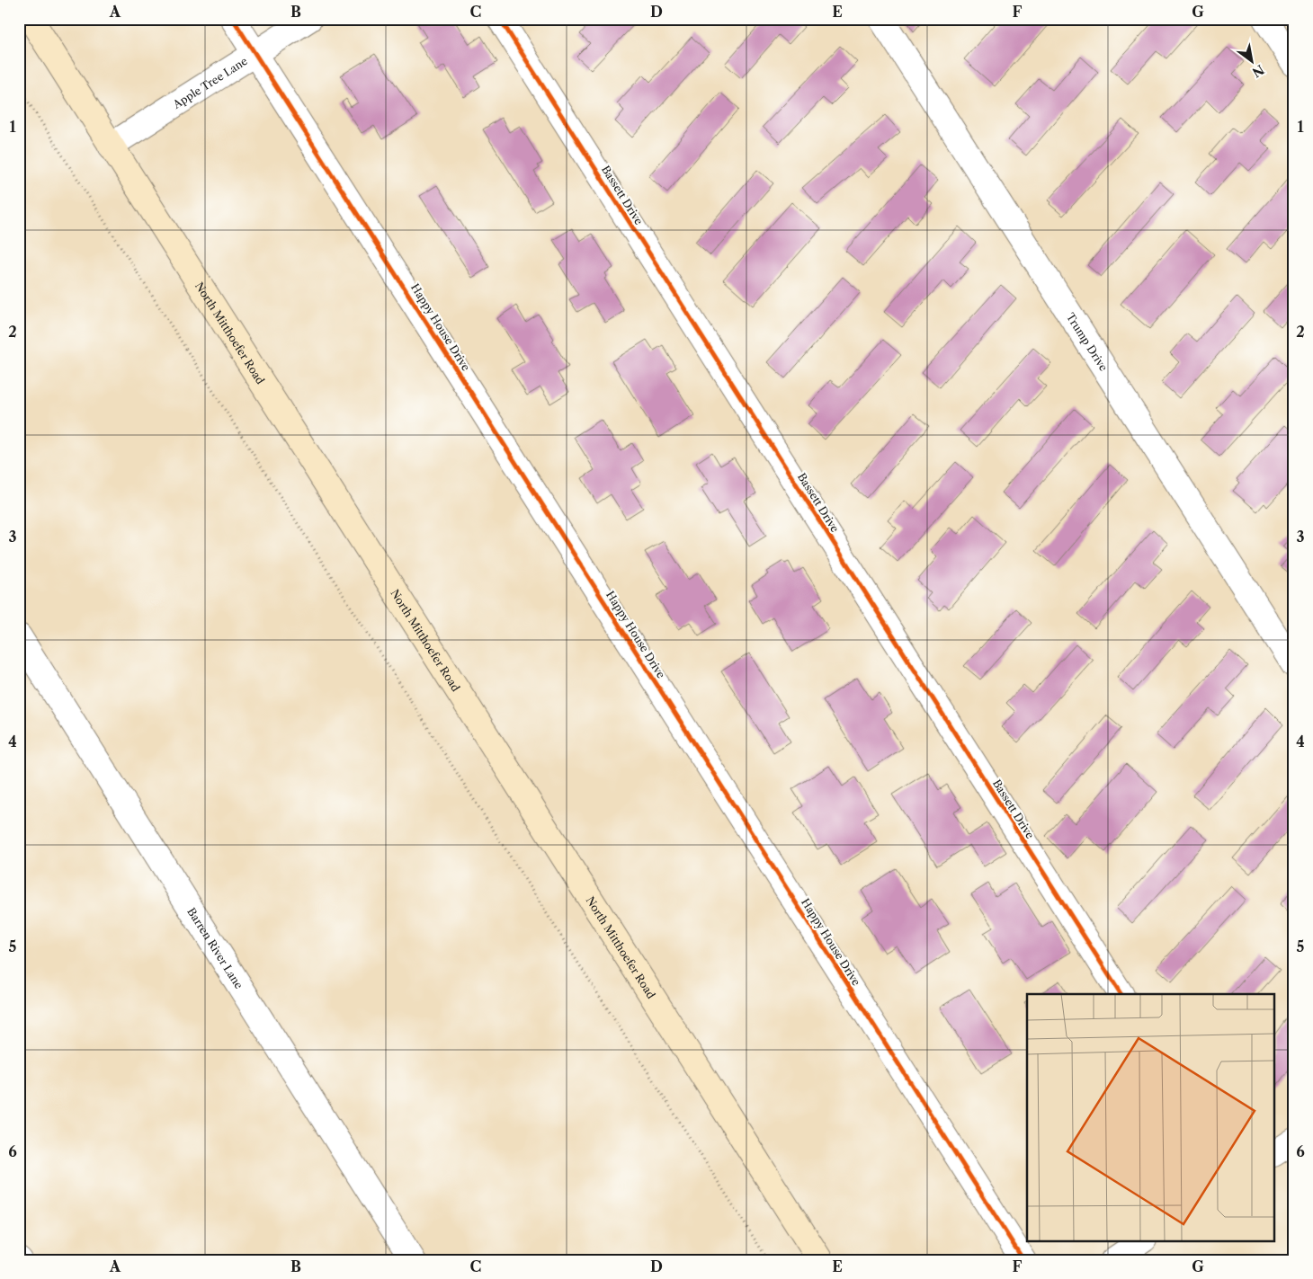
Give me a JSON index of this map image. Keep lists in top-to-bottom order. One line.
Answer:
{"streets":{"main road":["North Mitthoefer Road"],"street":["Apple Tree Lane","Bassett Drive","Happy House Drive","Trump Drive","Barren River Lane"]},"crossings":[["Apple Tree Lane","Happy House Drive"],["Apple Tree Lane","North Mitthoefer Road"]],"north":"bottom right","grid":{"columns":["A","B","C","D","E","F","G"],"rows":["1","2","3","4","5","6"]}}
